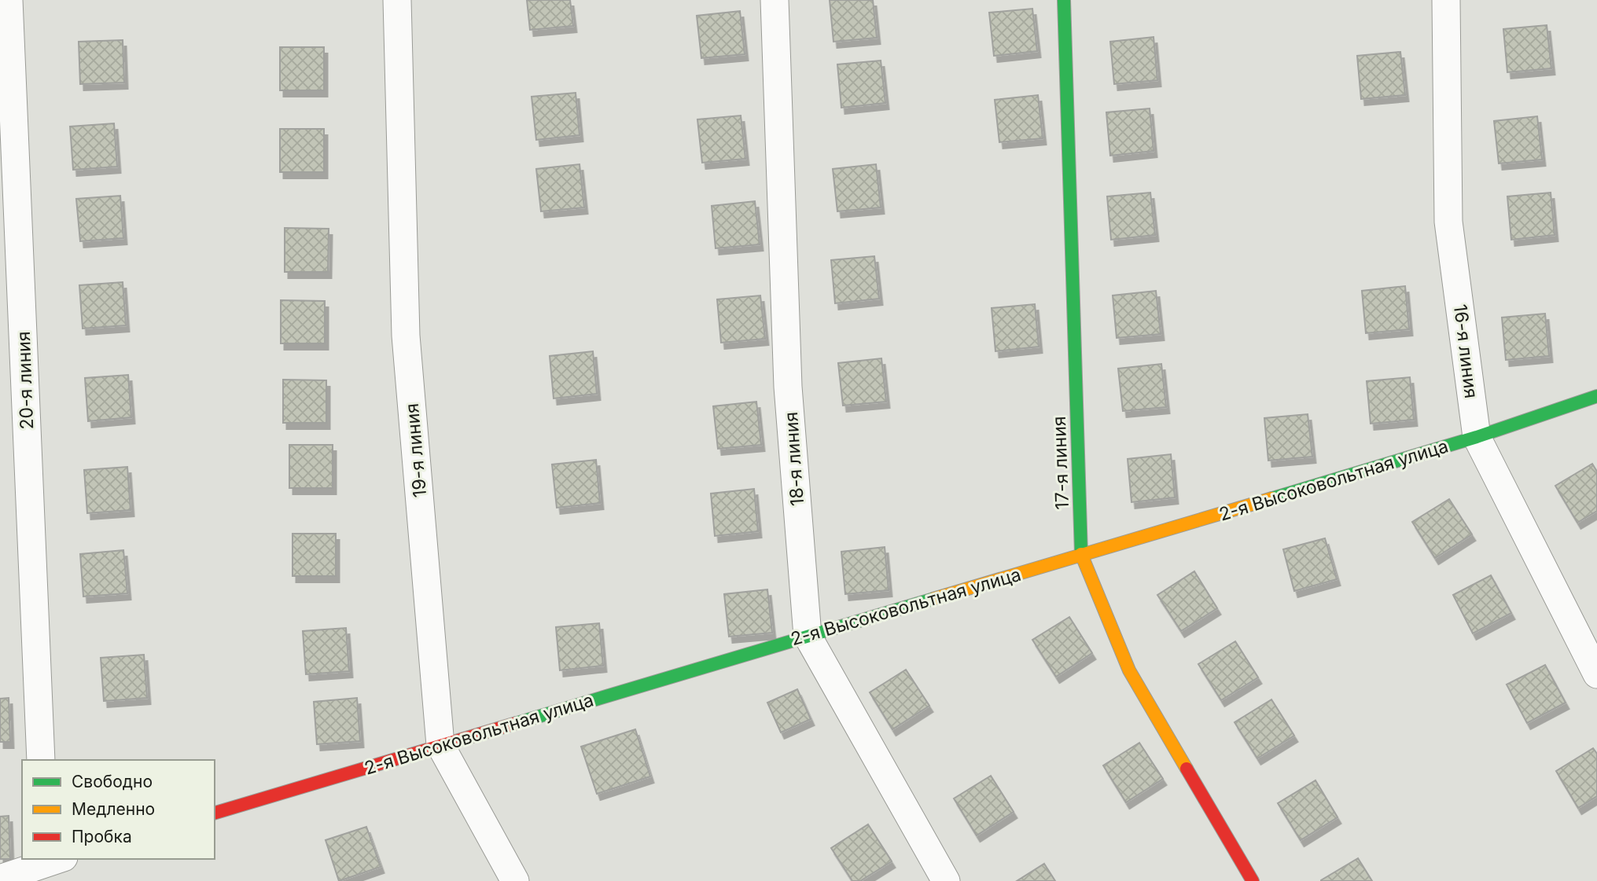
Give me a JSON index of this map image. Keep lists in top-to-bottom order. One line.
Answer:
{"streets":{"street":["16-я линия","20-я линия","19-я линия","18-я линия","17-я линия","2-я Высоковольтная улица"]},"crossings":[["16-я линия","2-я Высоковольтная улица"],["19-я линия","2-я Высоковольтная улица"],["18-я линия","2-я Высоковольтная улица"],["17-я линия","2-я Высоковольтная улица"]],"legend":["Свободно","Медленно","Пробка"]}
